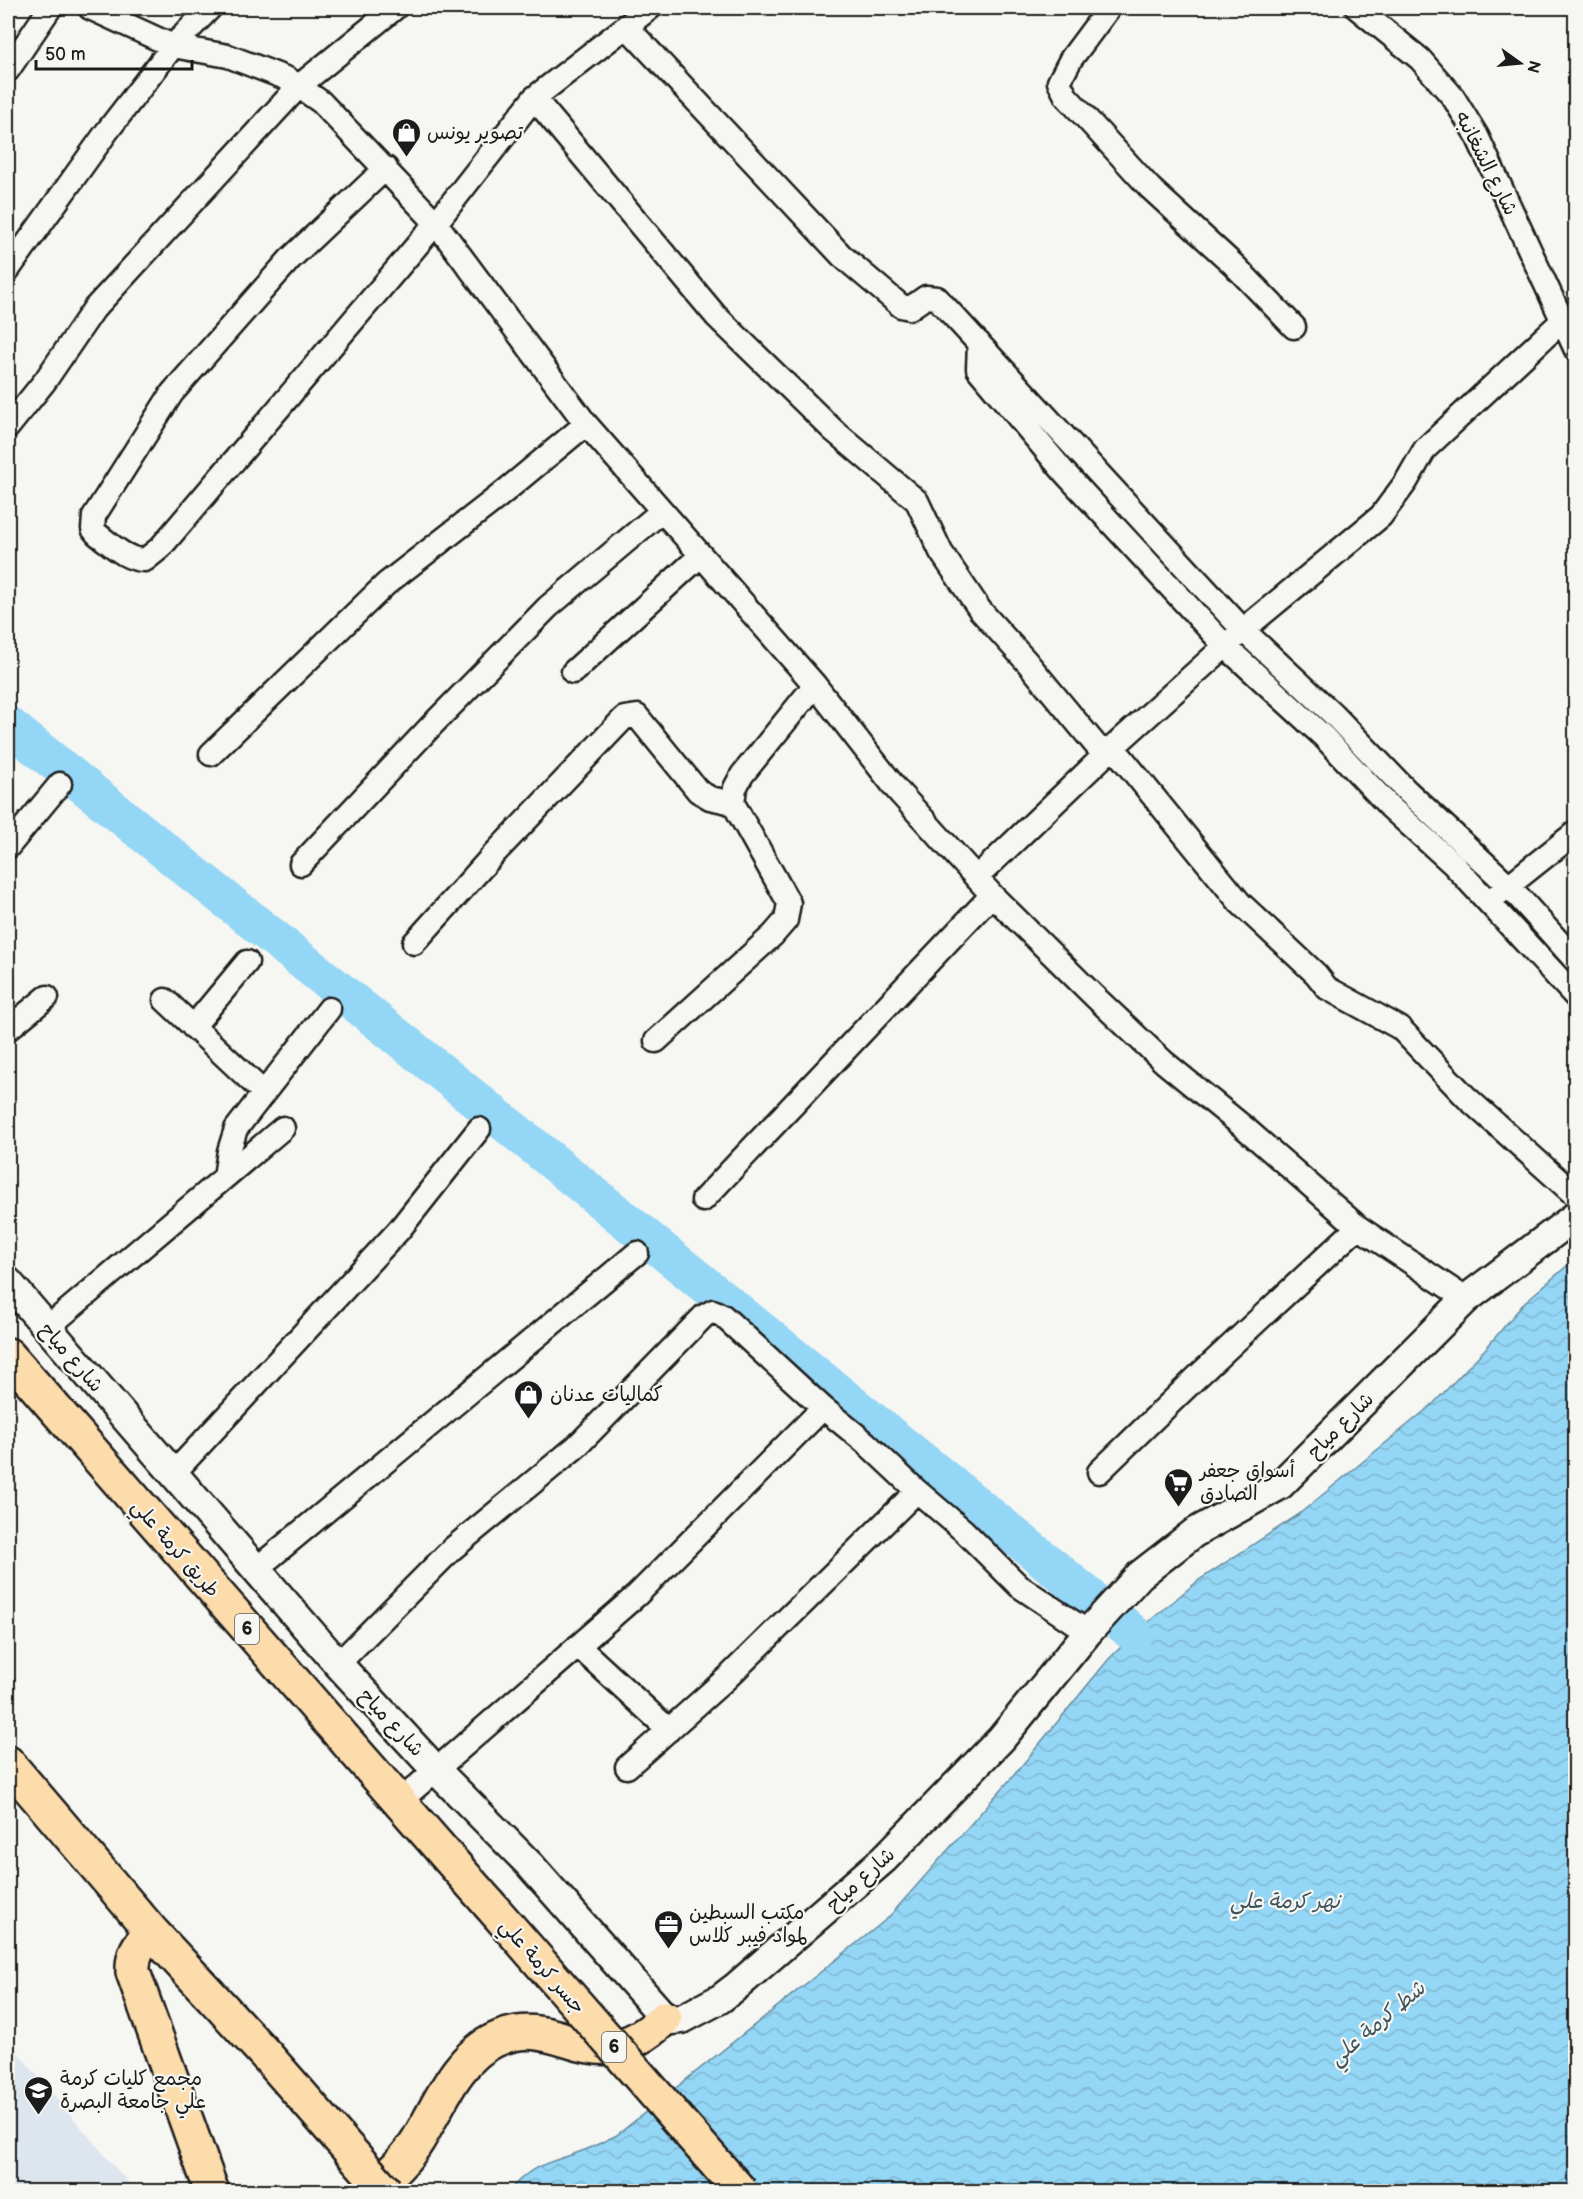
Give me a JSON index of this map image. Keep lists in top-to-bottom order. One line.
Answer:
{"streets":{"highway":["طريق كرمة علي","6","جسر كرمة علي"],"street":["شارع الشغانبه","شارع مياح"]},"crossings":[["طريق كرمة علي","جسر كرمة علي"]],"water":["نهر كرمة علي","شط كرمة علي"],"places":{"shop":["تصوير يونس","كماليات عدنان"],"supermarket":["أسواق جعفر الصادق"],"office":["مكتب السبطين لمواد فيبر كلاس"],"school or university":["مجمع كليات كرمة علي جامعة البصرة"]},"scale_bar":"50 m","north":"right"}
